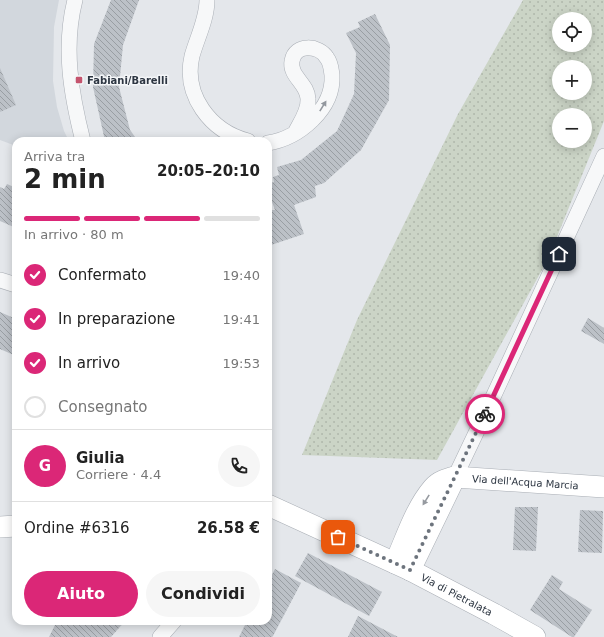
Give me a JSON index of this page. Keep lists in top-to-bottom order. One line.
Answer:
{"streets":{"street":["Via dell'Acqua Marcia","Via di Pietralata"]},"places":{"transit":["Fabiani/Barelli"]},"page":{"map_buttons":["+","−"],"heading":["2 min","Arriva tra","20:05–20:10"],"panel":["Giulia","Corriere · 4.4","Ordine #6316","26.58 €"],"bar":"In arrivo · 80 m","list":[["Confermato","19:40"],["In preparazione","19:41"],["In arrivo","19:53"],"Consegnato"],"round":"G","buttons":["Aiuto","Condividi"]}}
